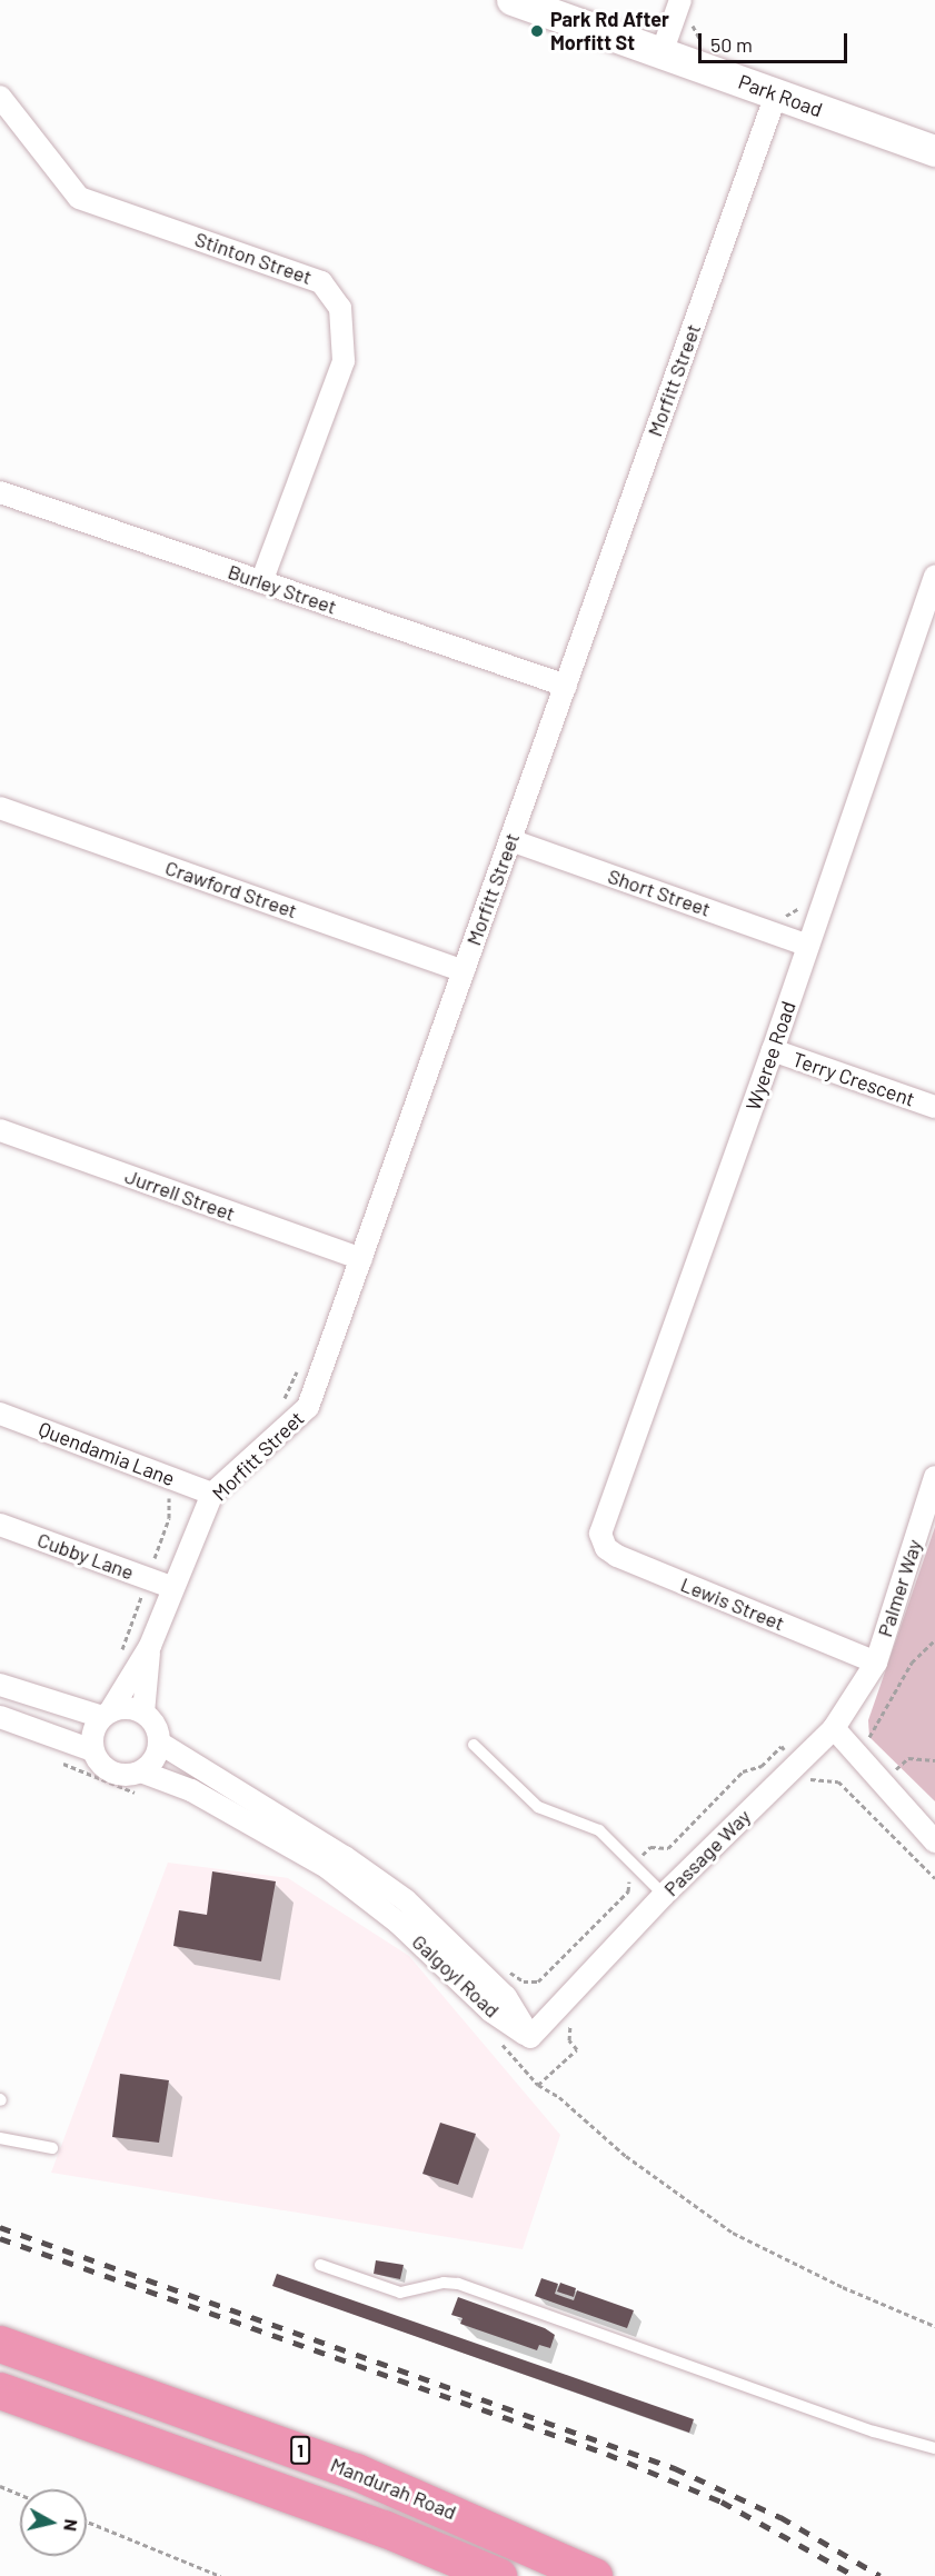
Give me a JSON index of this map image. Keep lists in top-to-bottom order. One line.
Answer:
{"streets":{"highway":["1","Mandurah Road"],"street":["Park Road","Stinton Street","Morfitt Street","Burley Street","Crawford Street","Short Street","Wyeree Road","Terry Crescent","Jurrell Street","Quendamia Lane","Cubby Lane","Palmer Way","Lewis Street","Passage Way","Galgoyl Road"]},"crossings":[["Park Road","Morfitt Street"],["Stinton Street","Burley Street"],["Morfitt Street","Burley Street"],["Morfitt Street","Crawford Street"],["Morfitt Street","Short Street"],["Morfitt Street","Jurrell Street"],["Morfitt Street","Quendamia Lane"],["Morfitt Street","Cubby Lane"],["Morfitt Street","Galgoyl Road"],["Short Street","Wyeree Road"],["Wyeree Road","Terry Crescent"],["Wyeree Road","Lewis Street"],["Palmer Way","Lewis Street"],["Palmer Way","Passage Way"],["Lewis Street","Passage Way"],["Passage Way","Galgoyl Road"]],"places":["Park Rd After Morfitt St"],"scale_bar":"50 m","north":"right"}
